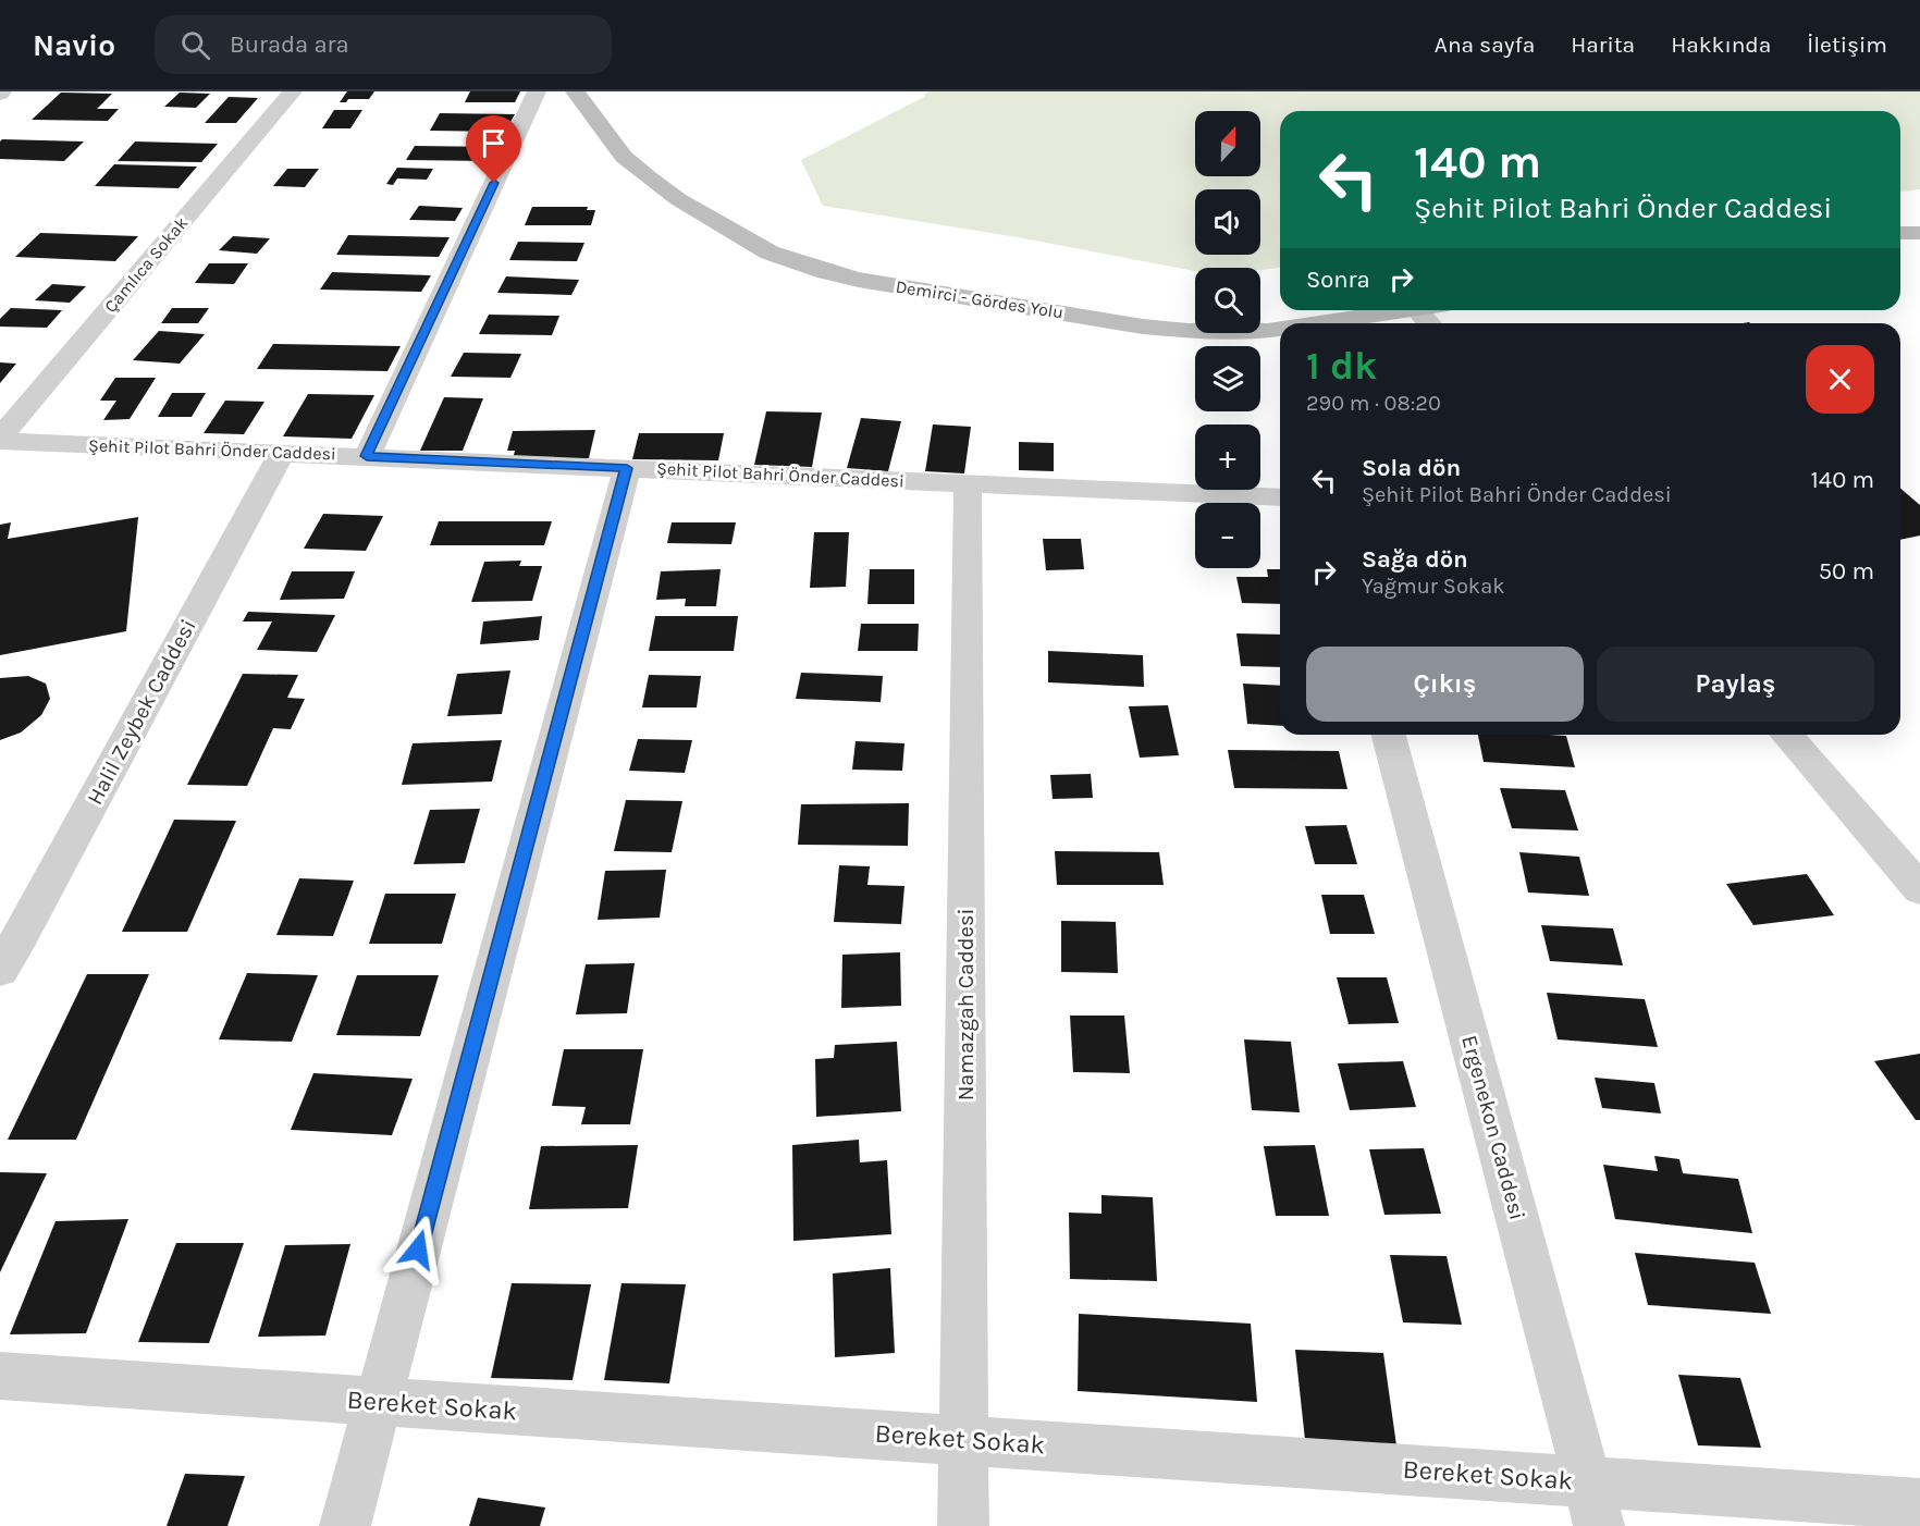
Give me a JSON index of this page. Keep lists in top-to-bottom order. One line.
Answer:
{"streets":{"main road":["Demirci - Gördes Yolu"],"street":["Çamlıca Sokak","Şehit Pilot Bahri Önder Caddesi","Halil Zeybek Caddesi","Namazgah Caddesi","Ergenekon Caddesi","Bereket Sokak"]},"crossings":[["Çamlıca Sokak","Şehit Pilot Bahri Önder Caddesi"],["Şehit Pilot Bahri Önder Caddesi","Halil Zeybek Caddesi"],["Şehit Pilot Bahri Önder Caddesi","Namazgah Caddesi"],["Namazgah Caddesi","Bereket Sokak"],["Ergenekon Caddesi","Bereket Sokak"]],"north":"top","page":{"header":"Navio","search":"Burada ara","nav":["Ana sayfa","Harita","Hakkında","İletişim"],"map_buttons":["+","−"],"turn":["140 m","Şehit Pilot Bahri Önder Caddesi"],"then":"Sonra","heading":["1 dk","290 m · 08:20"],"list":[{"name":"Sola dön","note":"Şehit Pilot Bahri Önder Caddesi","value":"140 m"},{"name":"Sağa dön","note":"Yağmur Sokak","value":"50 m"}],"buttons":["Çıkış","Paylaş"]}}
